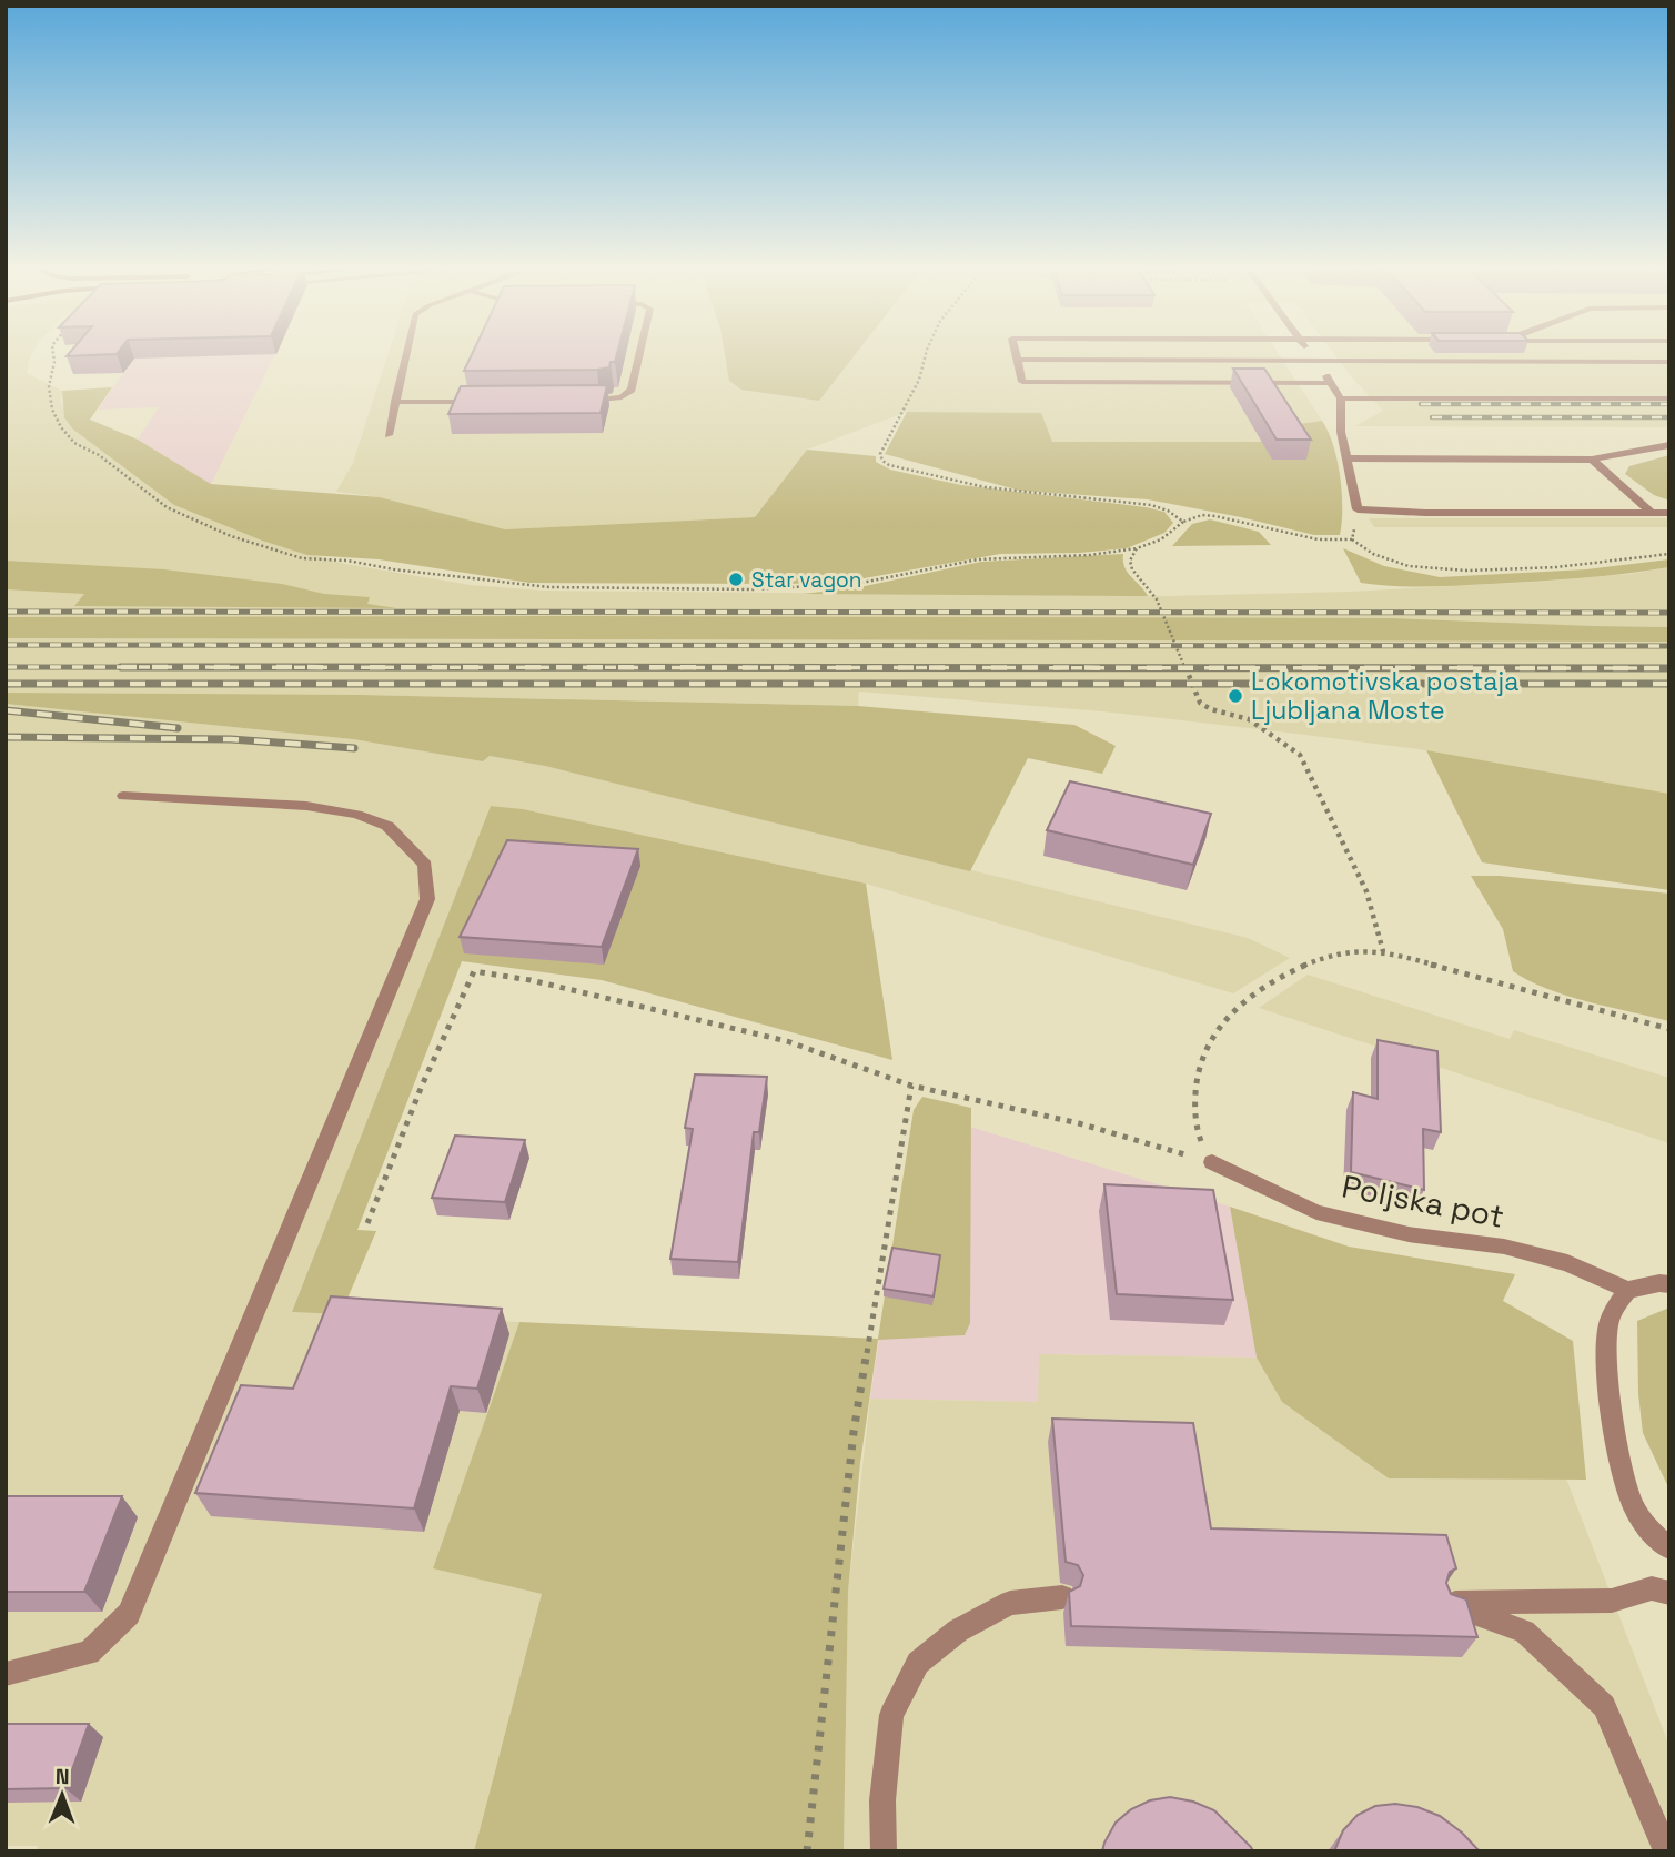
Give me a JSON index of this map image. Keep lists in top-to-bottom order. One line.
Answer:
{"streets":{"street":["Poljska pot"]},"places":["Star vagon","Lokomotivska postaja Ljubljana Moste"],"north":"top"}
